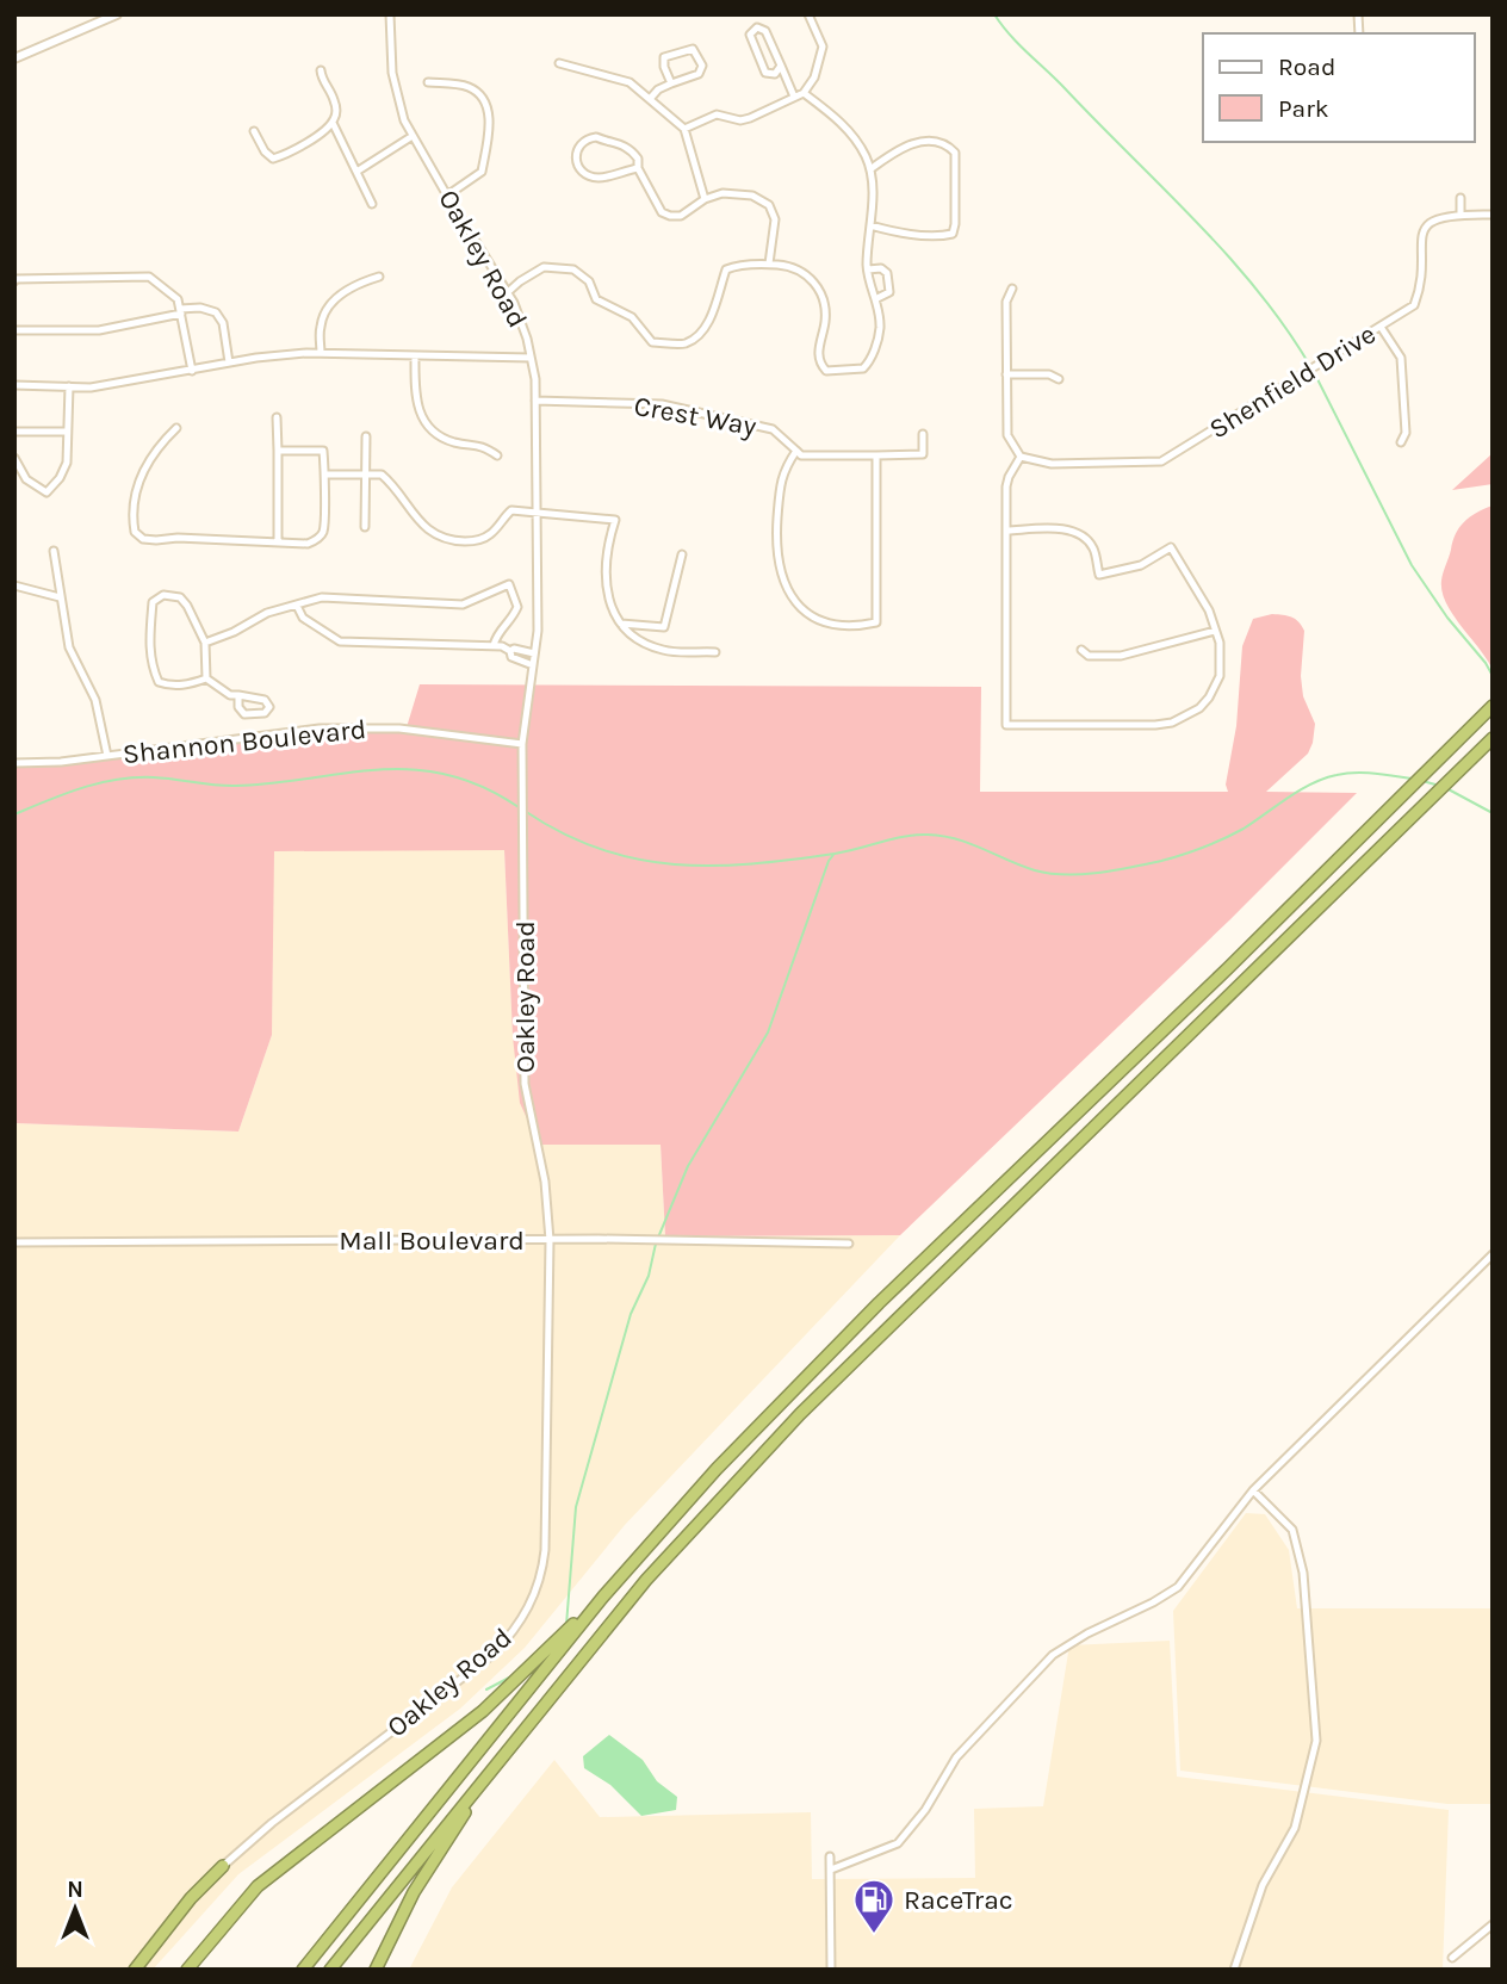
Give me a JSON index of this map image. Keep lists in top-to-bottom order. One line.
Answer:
{"streets":{"street":["Oakley Road","Shenfield Drive","Crest Way","Shannon Boulevard","Mall Boulevard"]},"crossings":[["Oakley Road","Crest Way"],["Oakley Road","Shannon Boulevard"],["Oakley Road","Mall Boulevard"]],"places":{"fuel station":["RaceTrac"]},"legend":["Road","Park"],"north":"top"}
